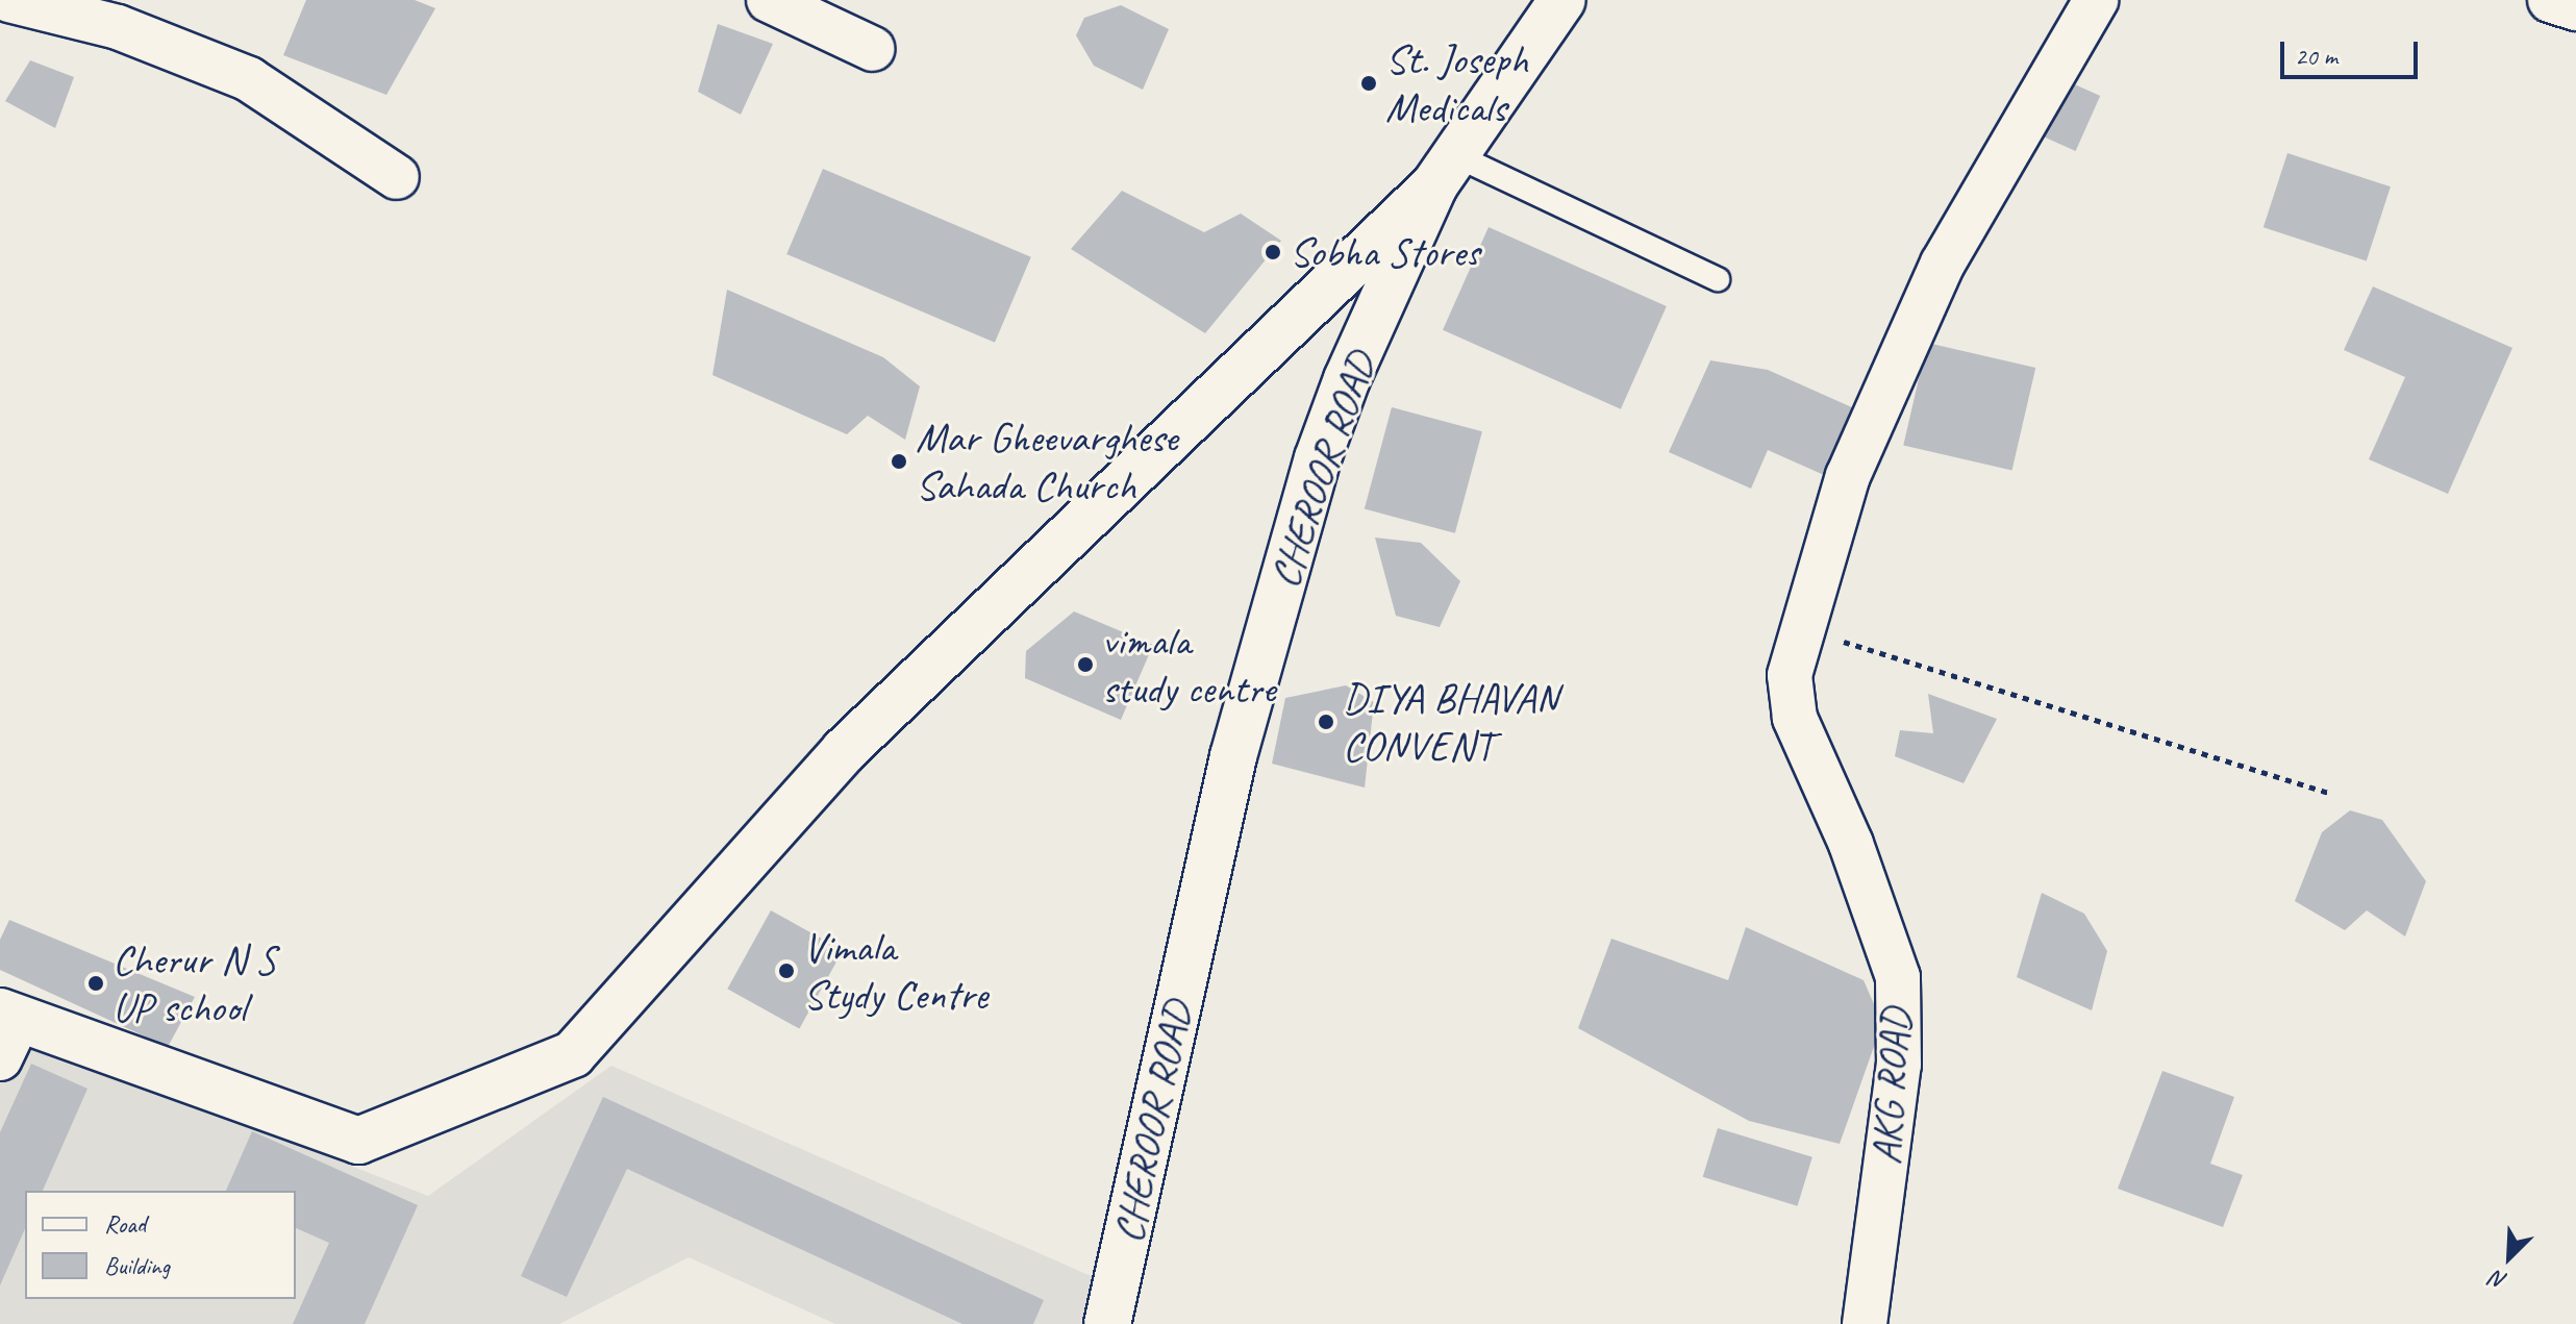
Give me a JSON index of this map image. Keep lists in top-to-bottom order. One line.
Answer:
{"streets":{"main road":["CHEROOR ROAD"],"street":["AKG ROAD"]},"places":["St. Joseph Medicals","Sobha Stores","Mar Gheevarghese Sahada Church","vimala study centre","DIYA BHAVAN CONVENT","Vimala Stydy Centre","Cherur N S UP school"],"legend":["Road","Building"],"scale_bar":"20 m","north":"bottom left"}
